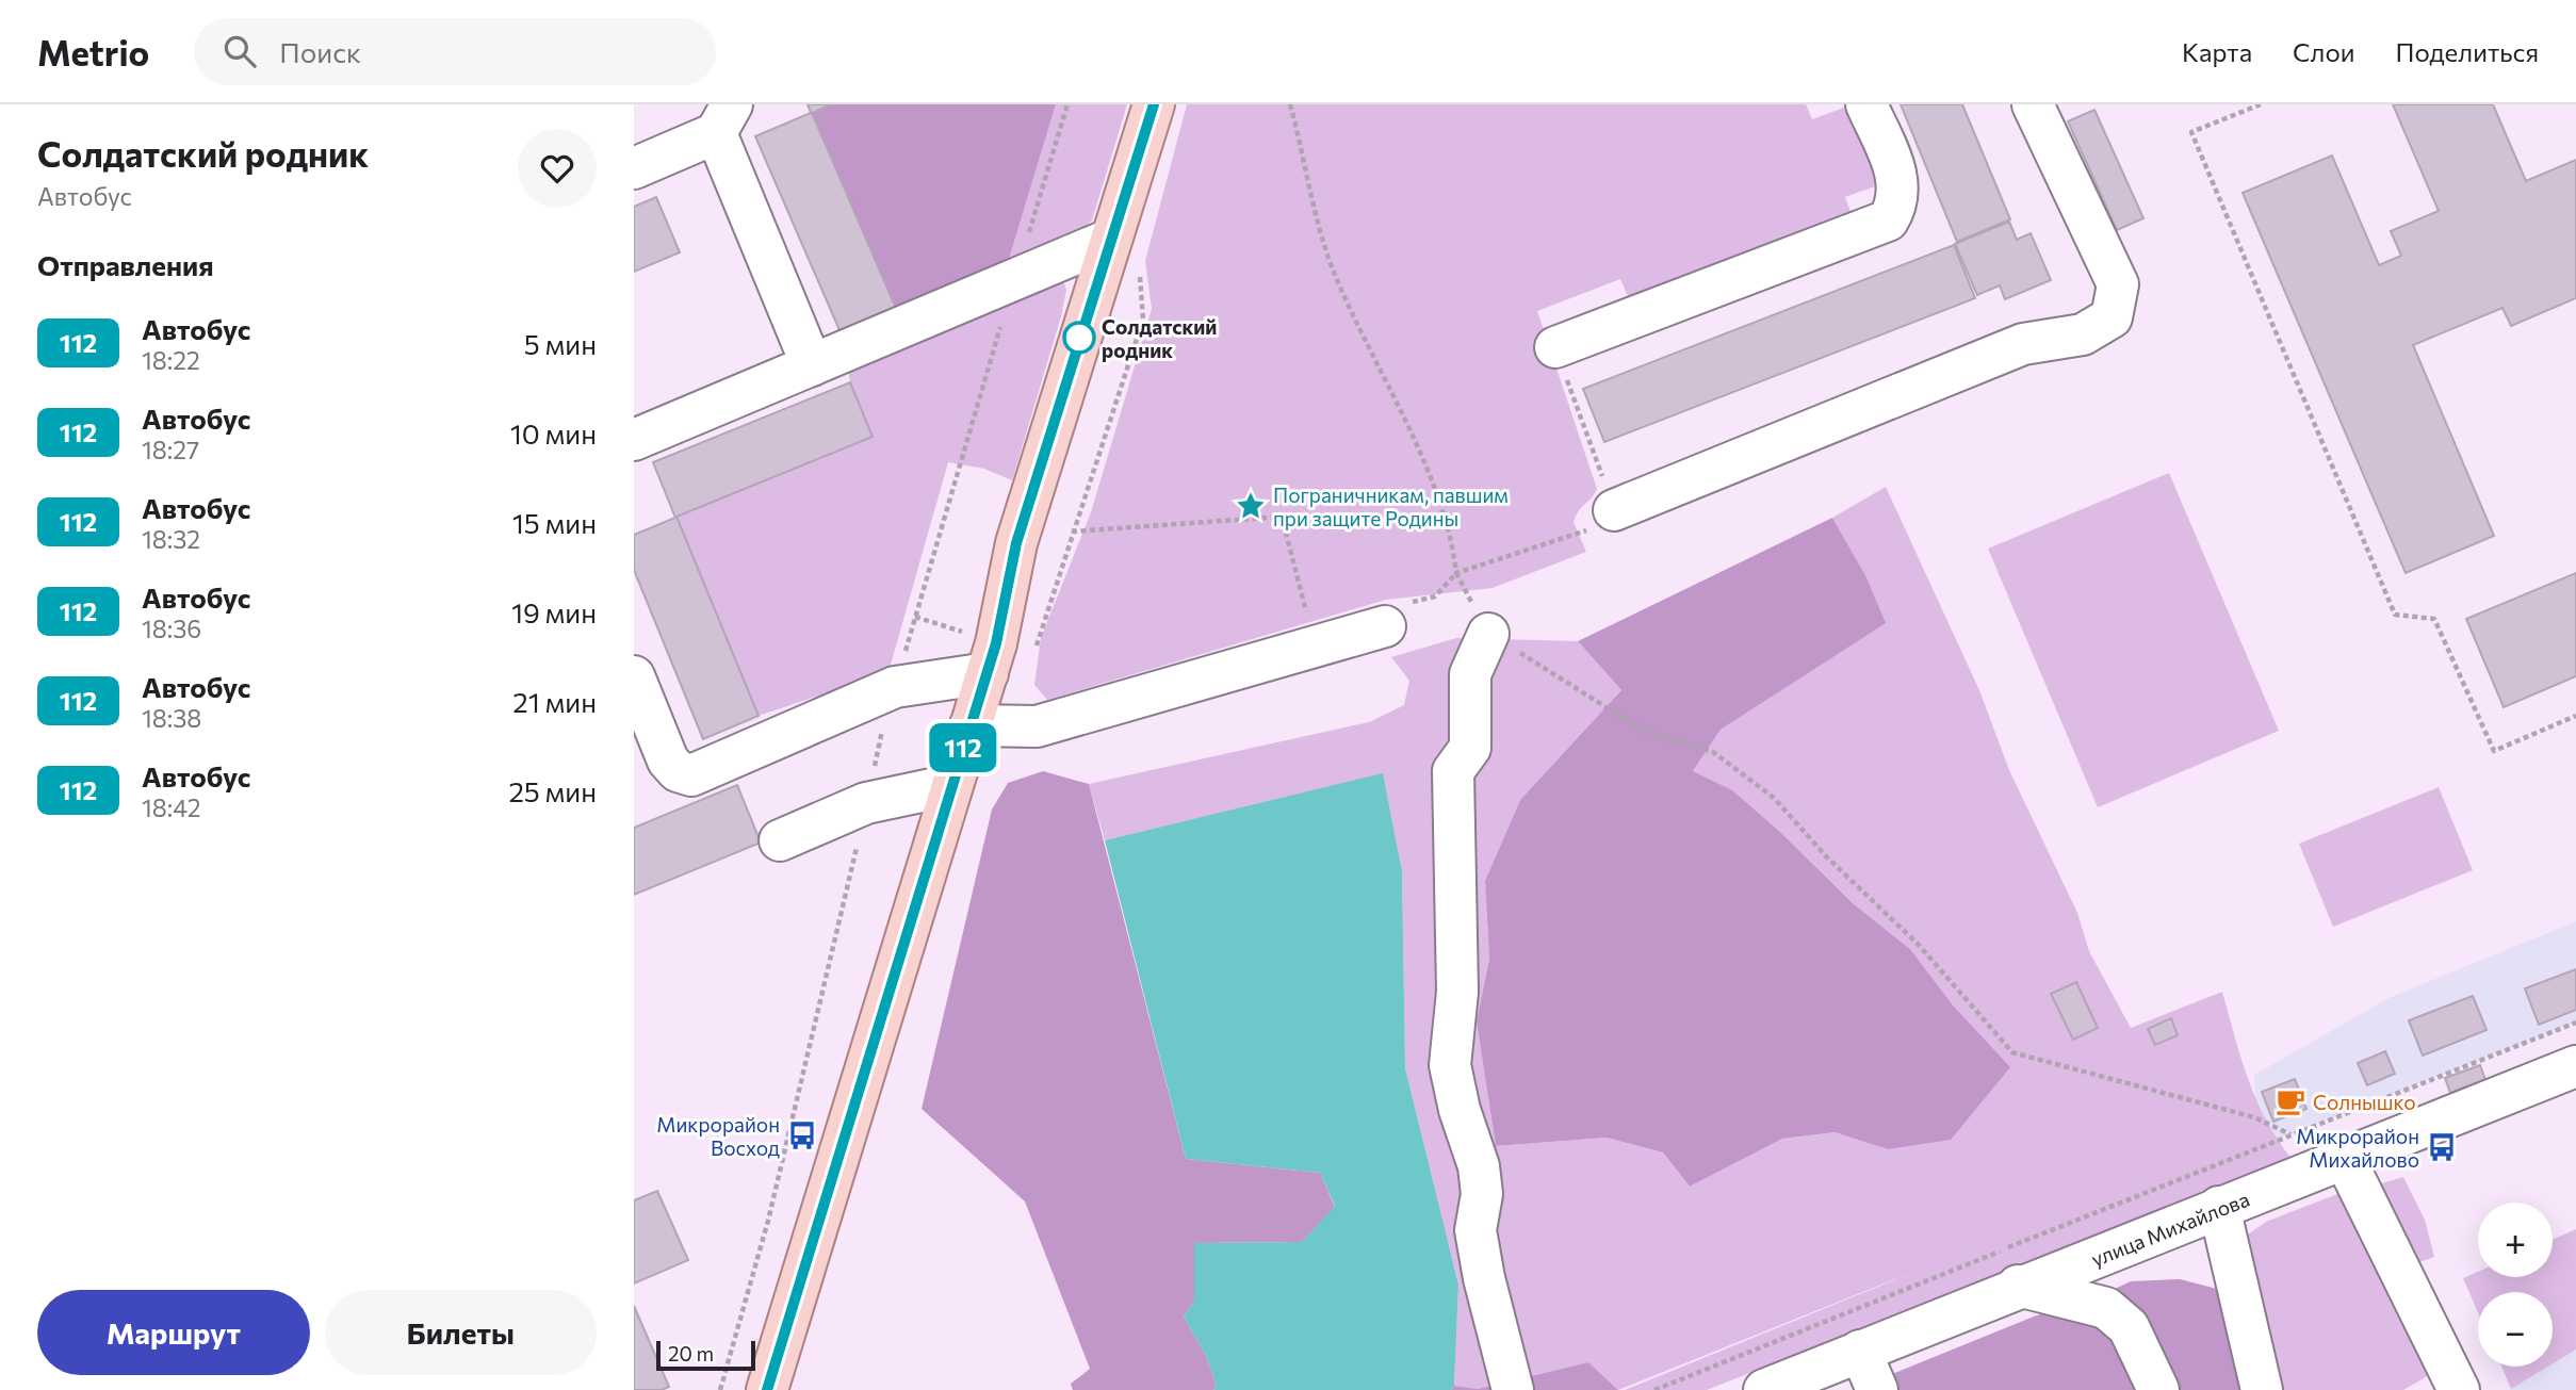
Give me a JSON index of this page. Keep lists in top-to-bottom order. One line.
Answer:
{"streets":{"street":["улица Михайлова"]},"places":{"other":["Солдатский родник"],"place":["Пограничникам, павшим при защите Родины"],"cafe":["Солнышко"],"bus stop":["Микрорайон Восход","Микрорайон Михайлово"]},"lines":["bus line 112"],"scale_bar":"20 m","page":{"header":"Metrio","search":"Поиск","nav":["Карта","Слои","Поделиться"],"heading":[["Солдатский родник","Автобус"],"Отправления"],"on_map":"112","list":[{"mark":"112","name":"Автобус","note":"18:22","value":"5 мин"},{"mark":"112","name":"Автобус","note":"18:27","value":"10 мин"},{"mark":"112","name":"Автобус","note":"18:32","value":"15 мин"},{"mark":"112","name":"Автобус","note":"18:36","value":"19 мин"},{"mark":"112","name":"Автобус","note":"18:38","value":"21 мин"},{"mark":"112","name":"Автобус","note":"18:42","value":"25 мин"}],"map_buttons":["+","−"],"buttons":["Маршрут","Билеты"],"scale":"20 m"}}
